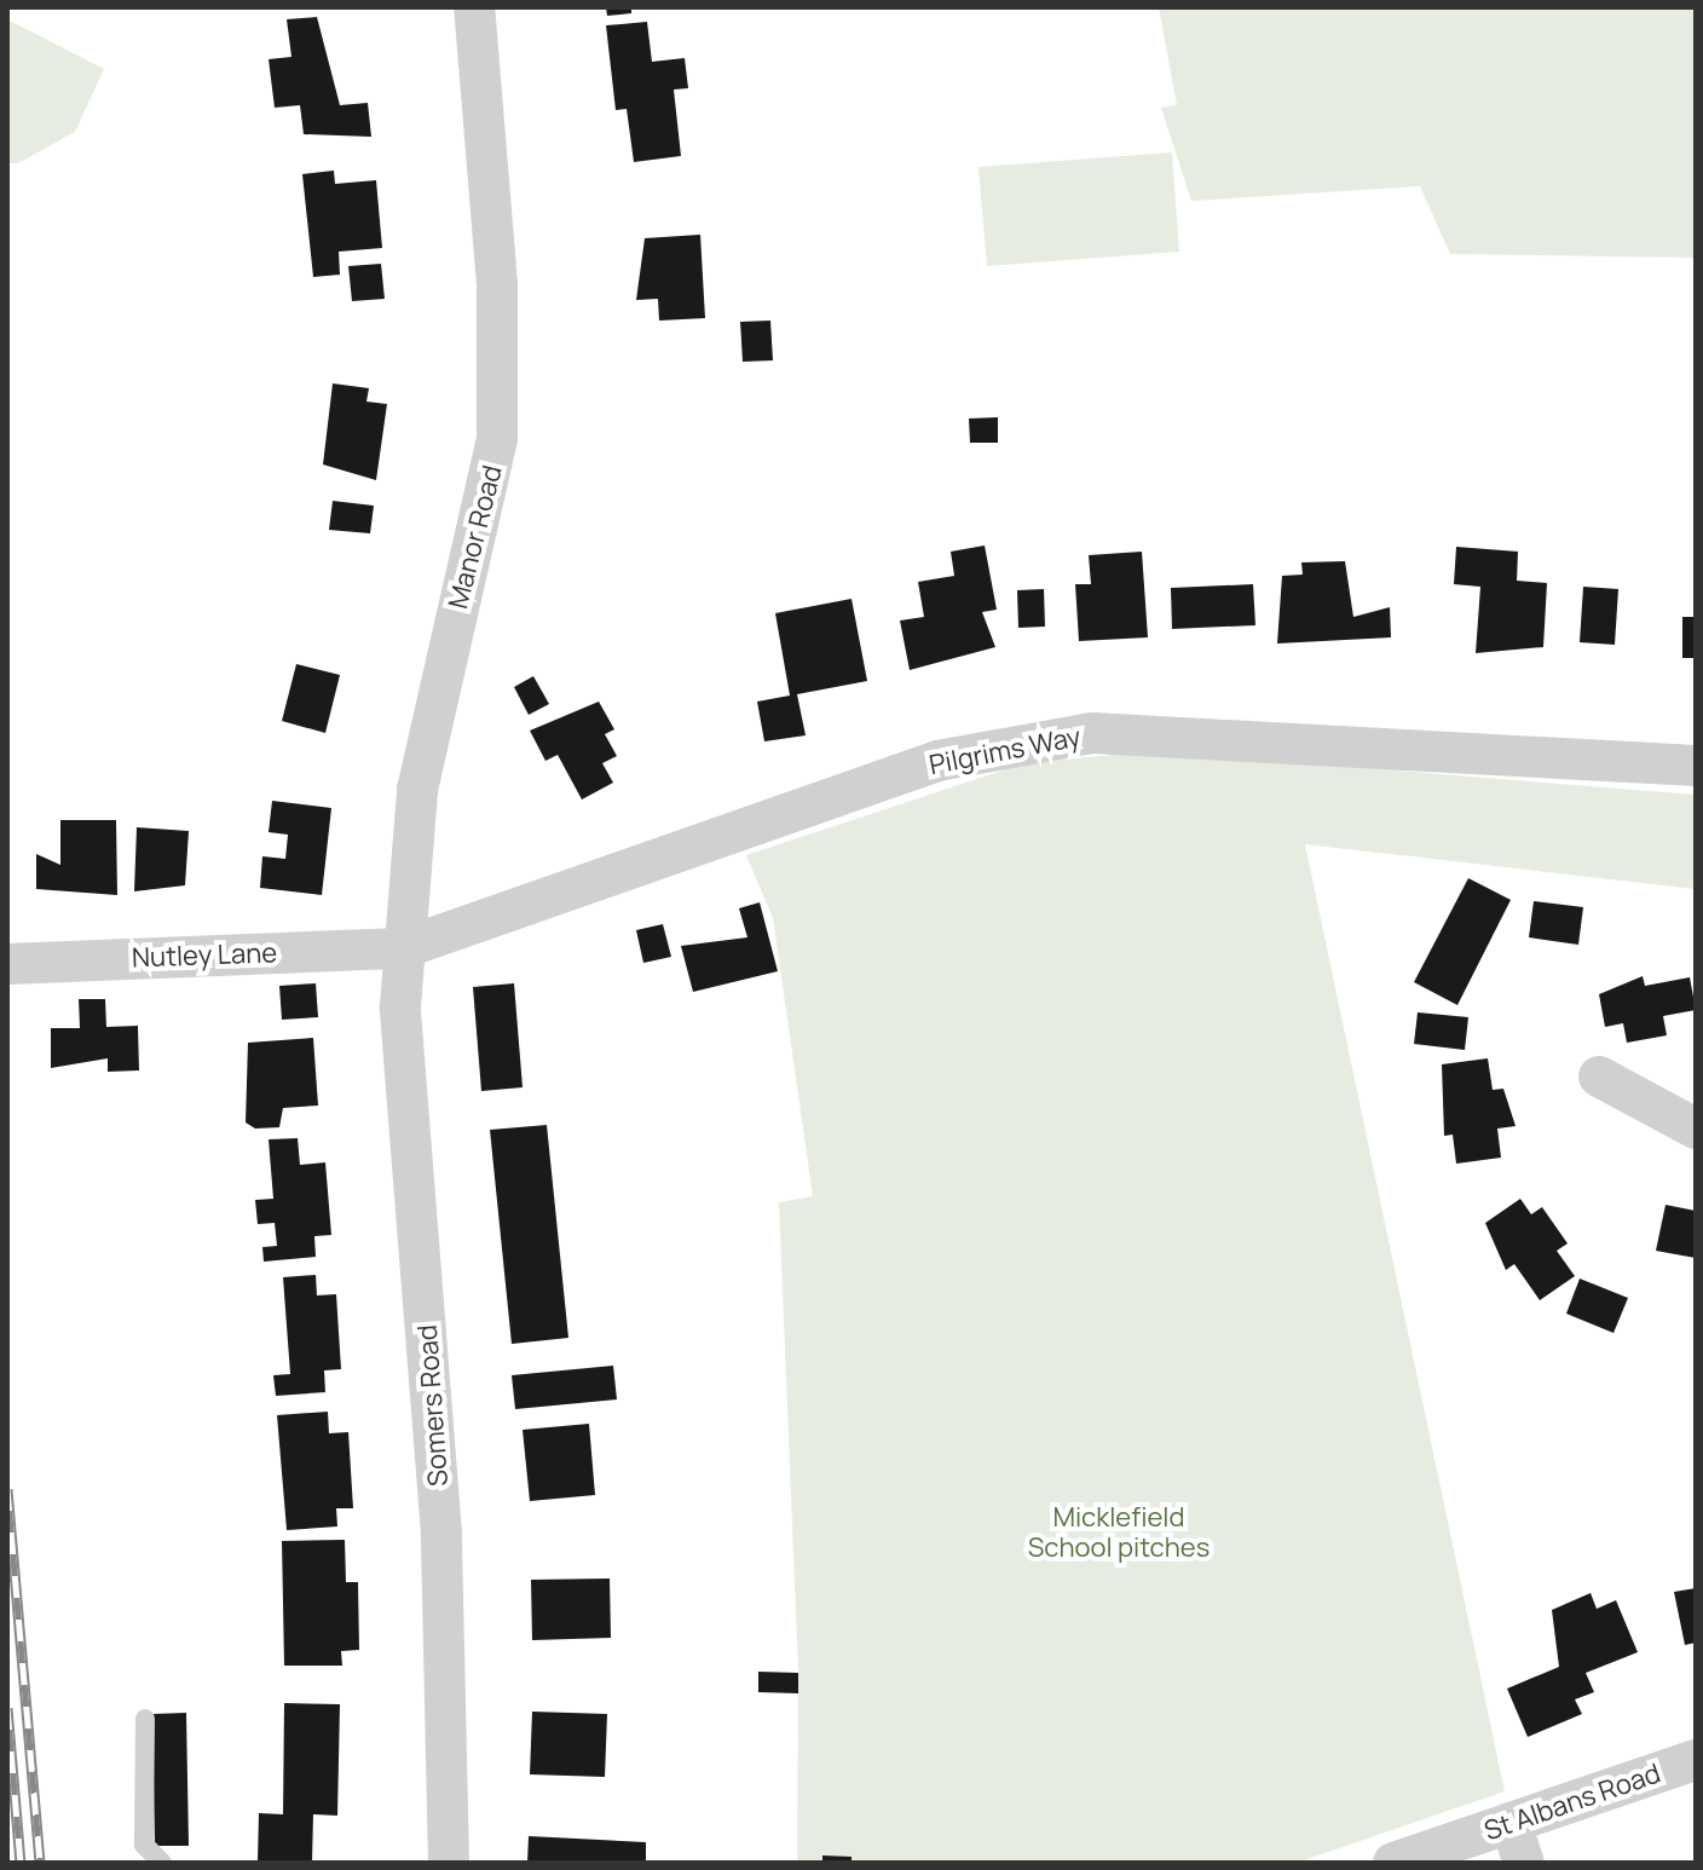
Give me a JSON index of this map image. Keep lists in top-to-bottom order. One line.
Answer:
{"streets":{"street":["Manor Road","Pilgrims Way","Nutley Lane","Somers Road","St Albans Road"]},"crossings":[["Manor Road","Pilgrims Way"],["Manor Road","Nutley Lane"],["Manor Road","Somers Road"],["Pilgrims Way","Nutley Lane"],["Pilgrims Way","Somers Road"],["Nutley Lane","Somers Road"]],"parks":["Micklefield School pitches"]}
